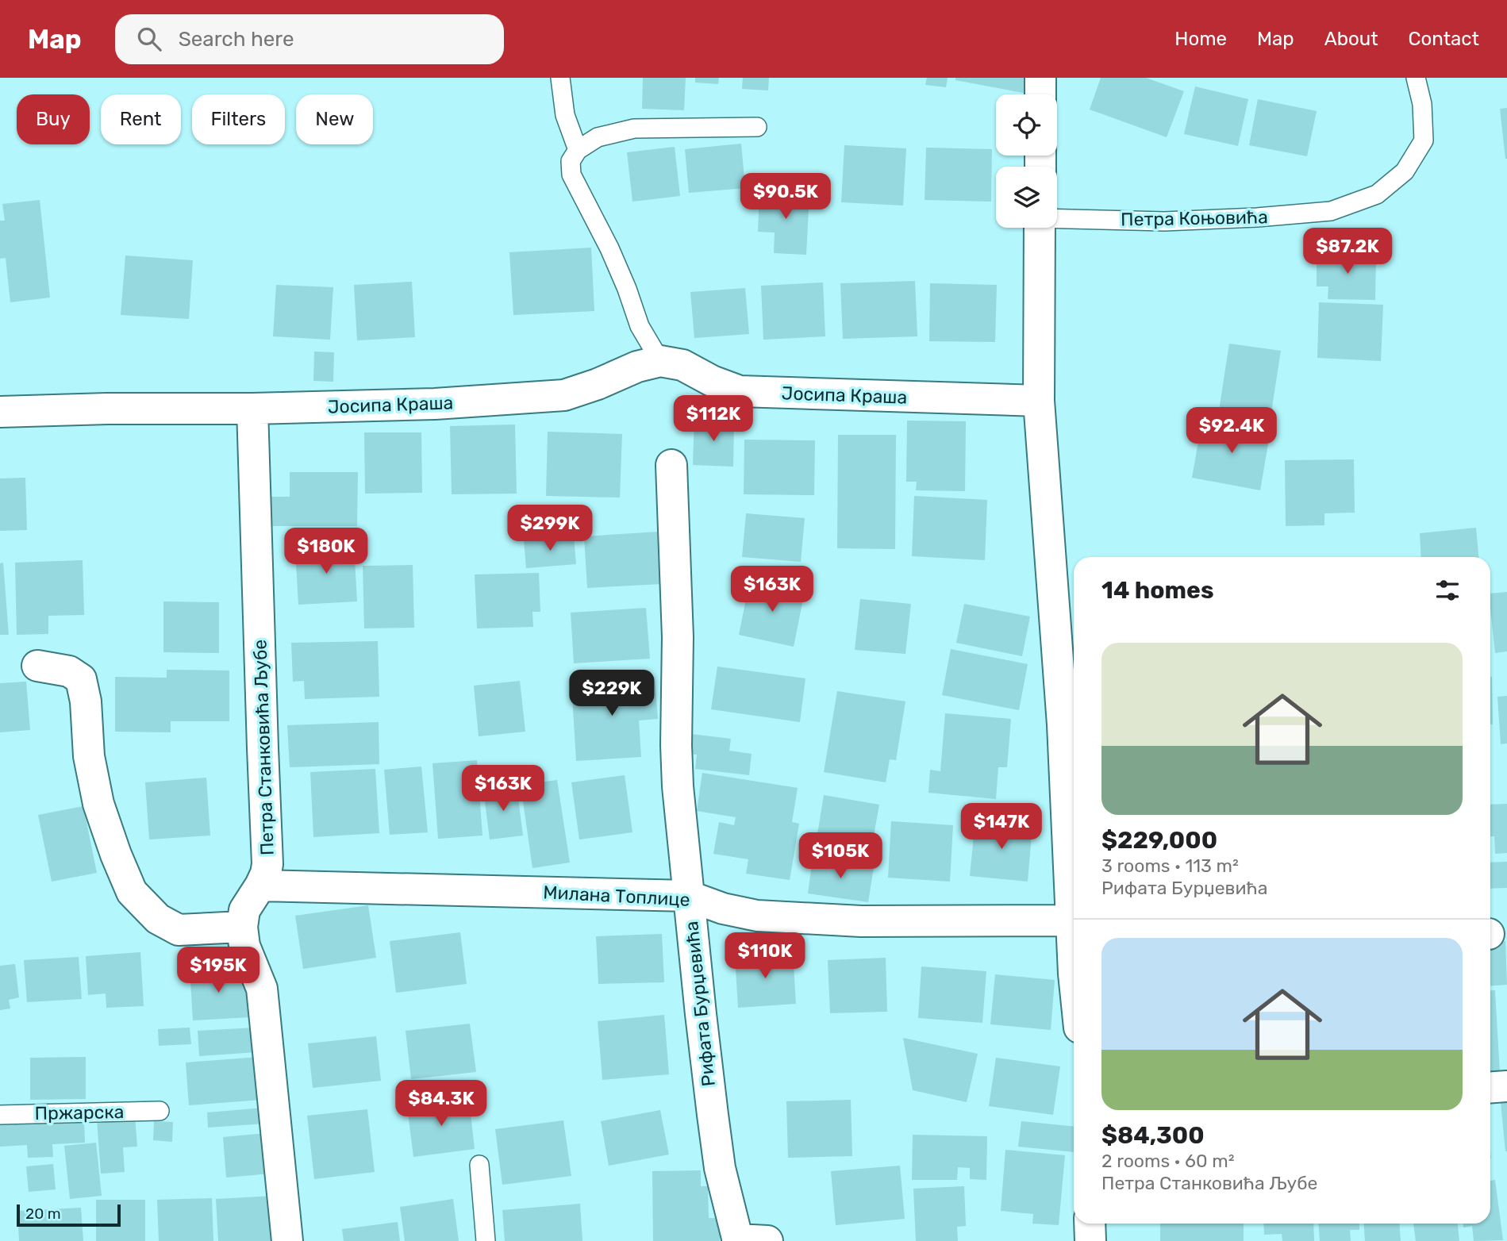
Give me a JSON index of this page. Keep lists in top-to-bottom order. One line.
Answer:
{"streets":{"street":["Петра Коњовића","Јосипа Краша","Петра Станковића Љубе","Милана Топлице","Рифата Бурџевића"],"lane":["Пржарска"]},"crossings":[["Петра Коњовића","Јосипа Краша"],["Јосипа Краша","Петра Станковића Љубе"],["Петра Станковића Љубе","Милана Топлице"],["Милана Топлице","Рифата Бурџевића"]],"scale_bar":"20 m","page":{"header":"Map","search":"Search here","nav":["Home","Map","About","Contact"],"chip":["Buy","Rent","Filters","New"],"price":["$90.5K","$87.2K","$112K","$92.4K","$299K","$180K","$163K","$229K","$163K","$147K","$105K","$110K","$195K","$84.3K"],"heading":"14 homes","list":[{"name":"$229,000","note":"3 rooms · 113 m² · Рифата Бурџевића"},{"name":"$84,300","note":"2 rooms · 60 m² · Петра Станковића Љубе"}],"scale":"20 m"}}
